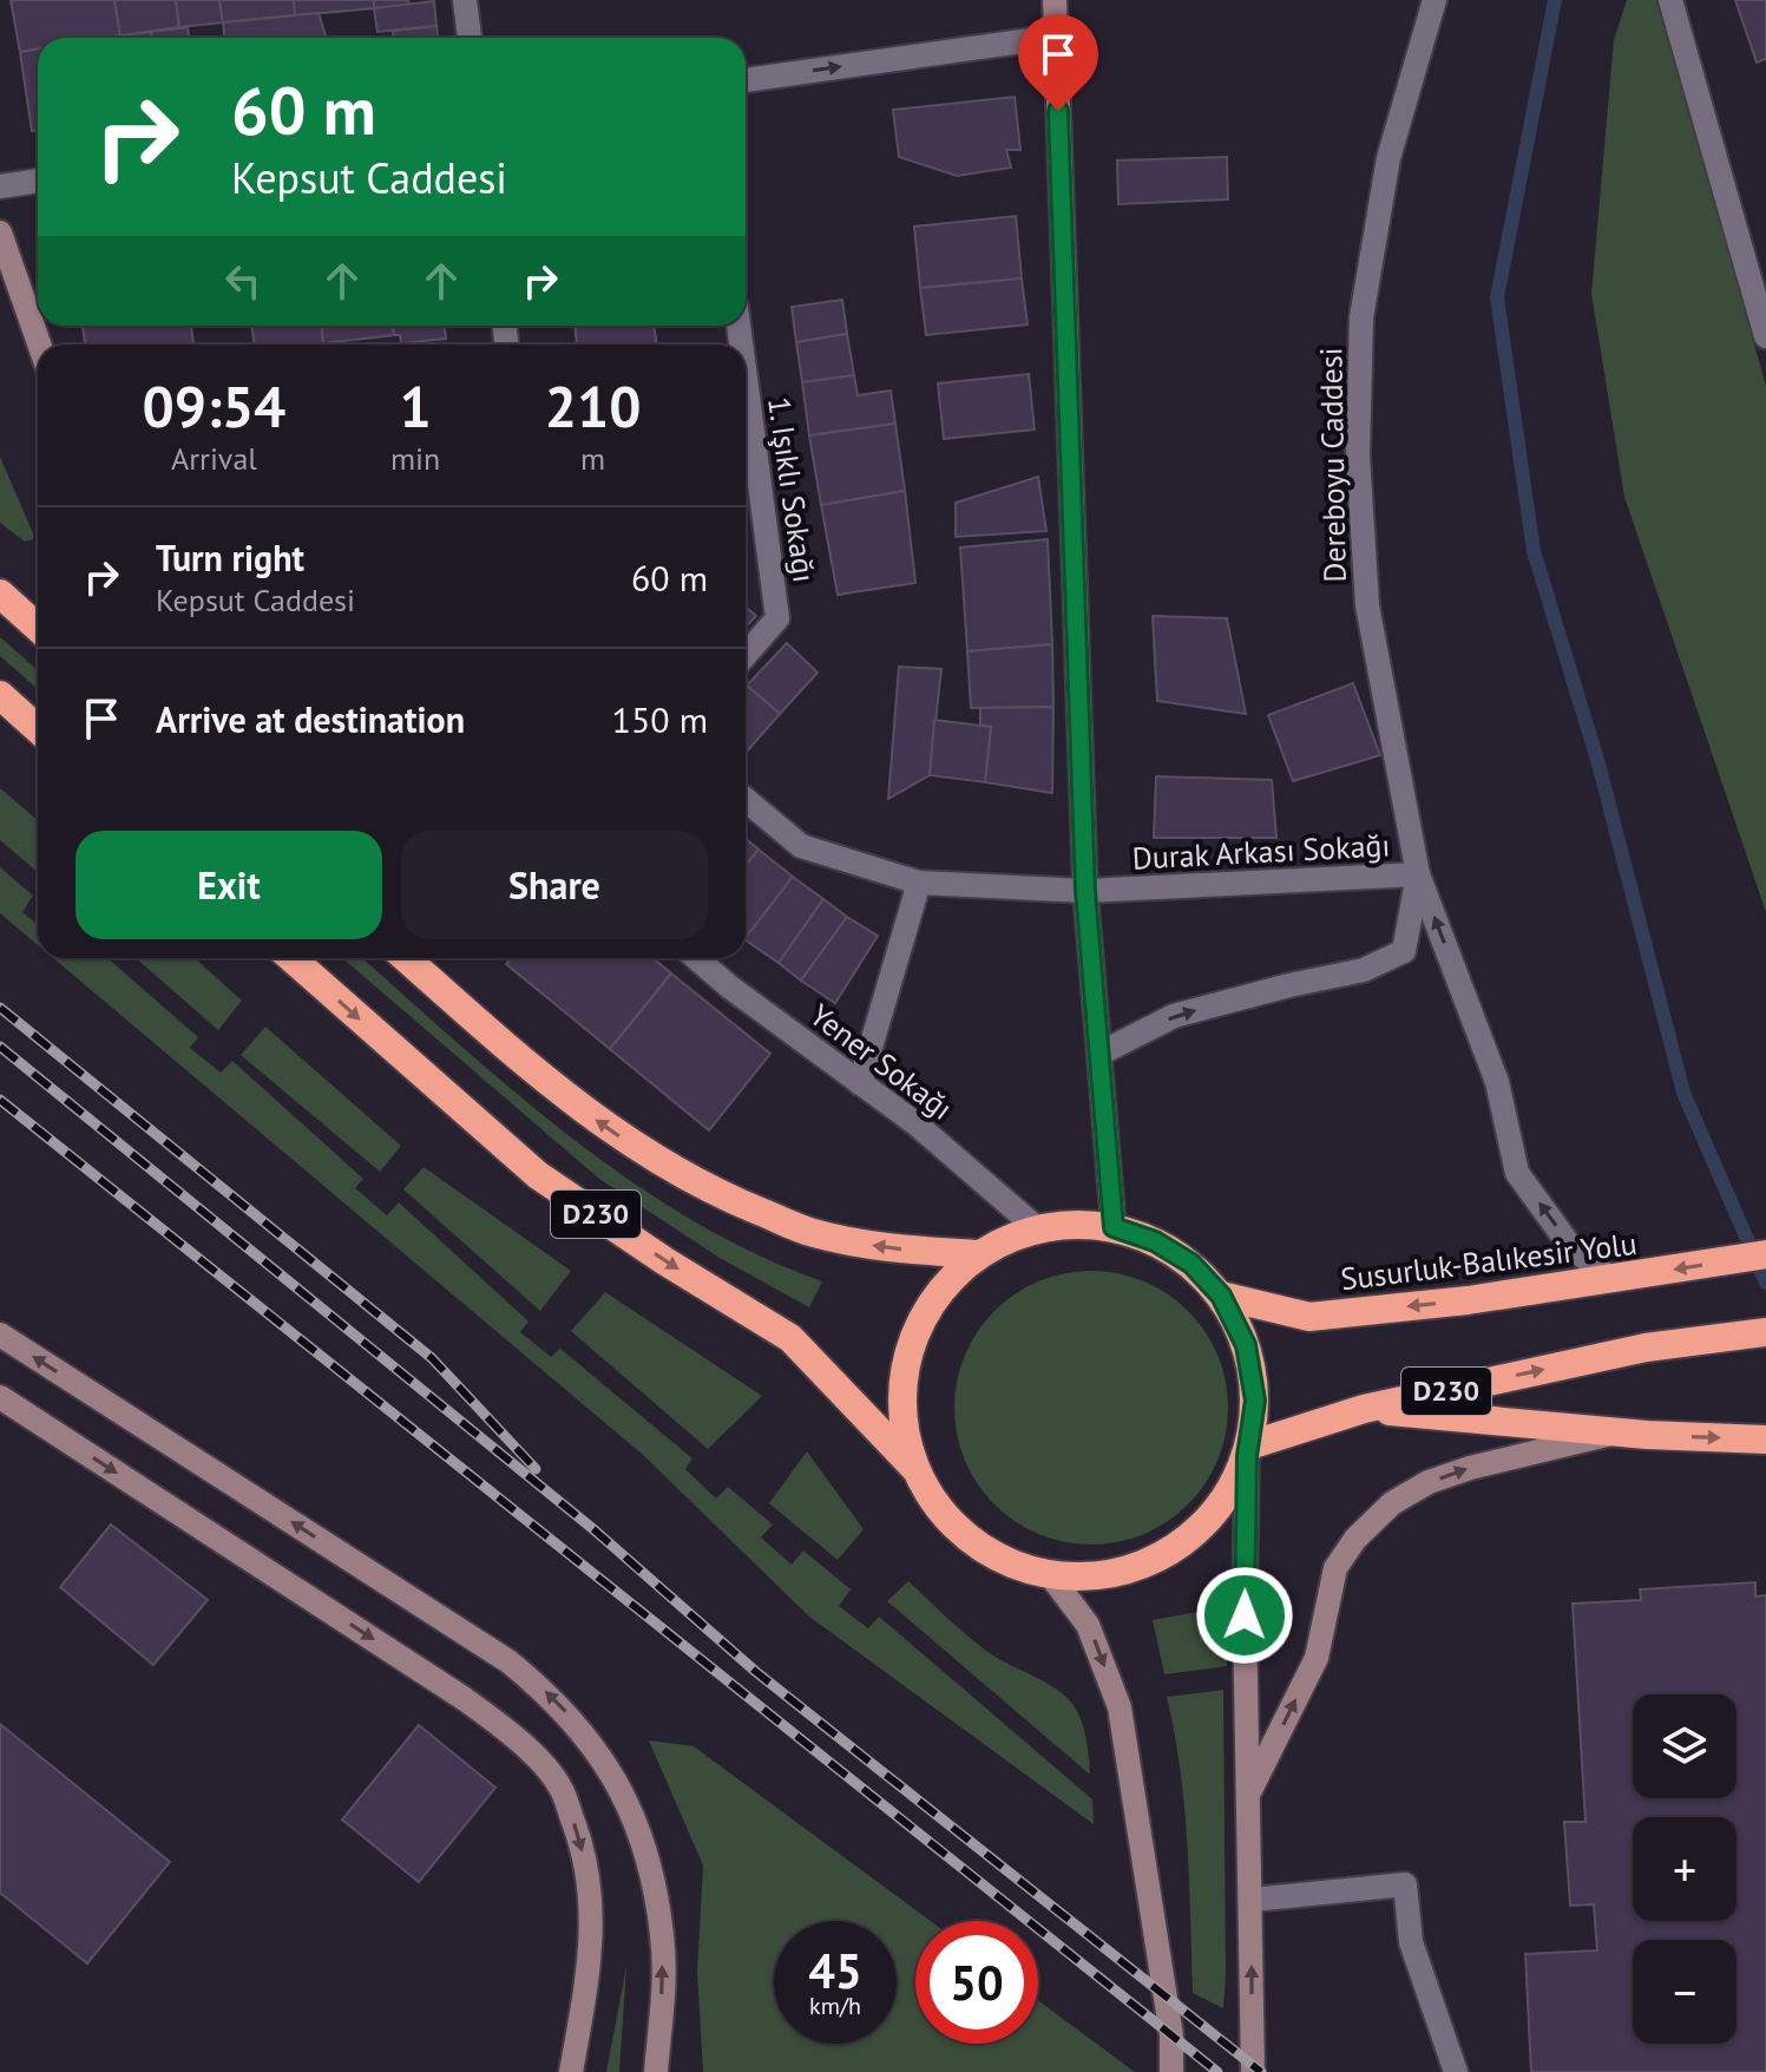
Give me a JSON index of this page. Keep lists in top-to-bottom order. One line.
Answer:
{"streets":{"highway":["D230","Susurluk-Balıkesir Yolu"],"street":["Dereboyu Caddesi","1. Işıklı Sokağı","Durak Arkası Sokağı","Yener Sokağı"]},"crossings":[["Dereboyu Caddesi","Durak Arkası Sokağı"]],"page":{"turn":["60 m","Kepsut Caddesi"],"eta":["09:54","Arrival","1","min","210","m"],"list":[{"name":"Turn right","note":"Kepsut Caddesi","value":"60 m"},{"name":"Arrive at destination","value":"150 m"}],"buttons":["Exit","Share"],"map_buttons":["+","−"],"speed":"45 km/h","limit":"50"}}
